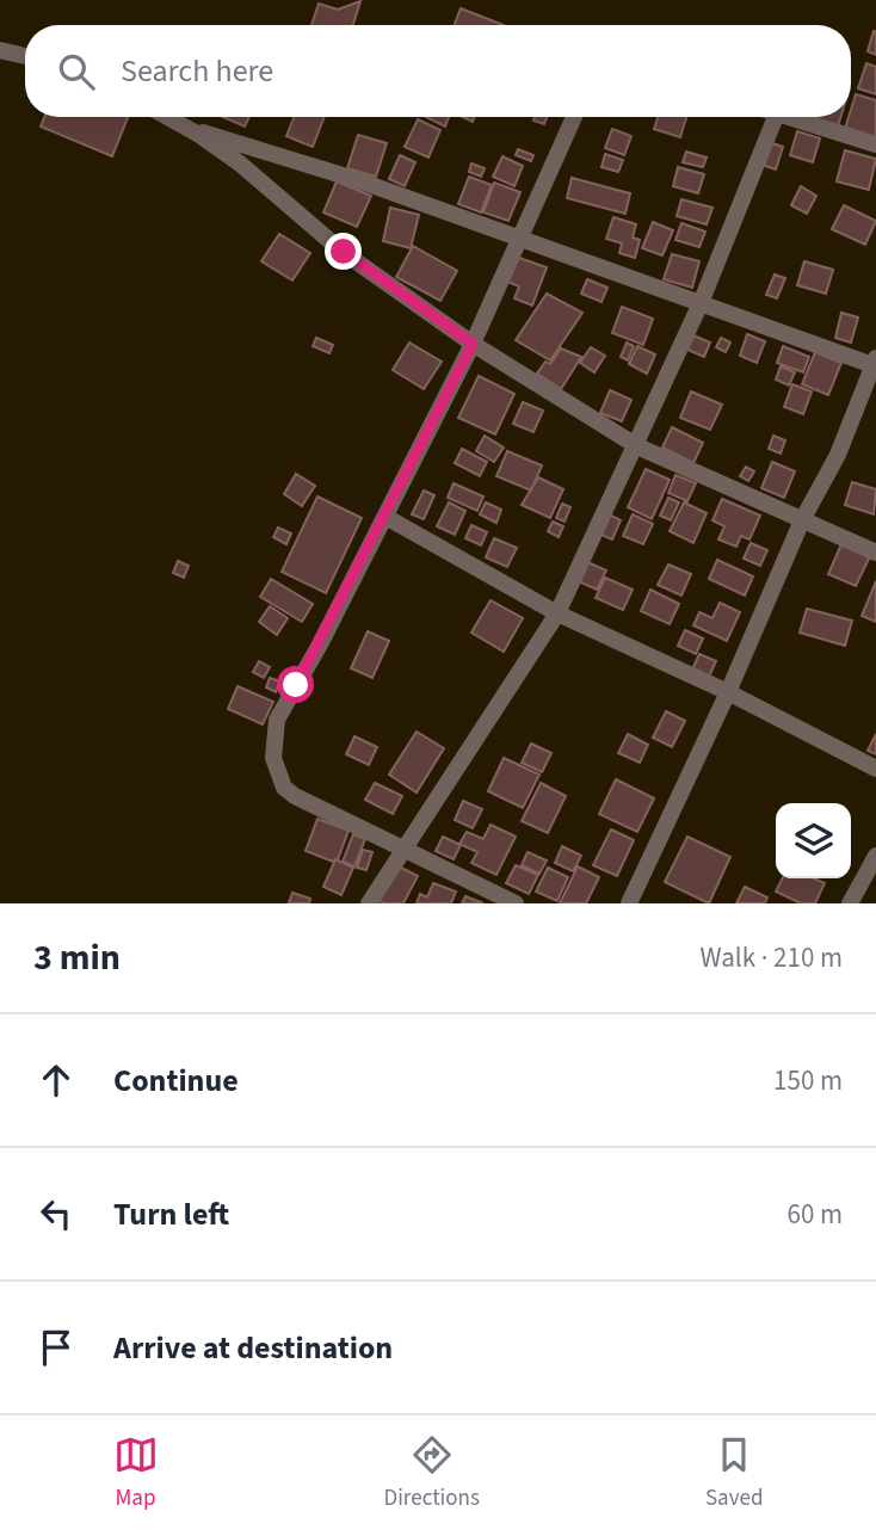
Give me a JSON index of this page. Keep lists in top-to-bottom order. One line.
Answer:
{"page":{"search":"Search here","heading":["3 min","Walk · 210 m"],"list":[["Continue","150 m"],["Turn left","60 m"],"Arrive at destination"],"nav":["Map","Directions","Saved"]}}
